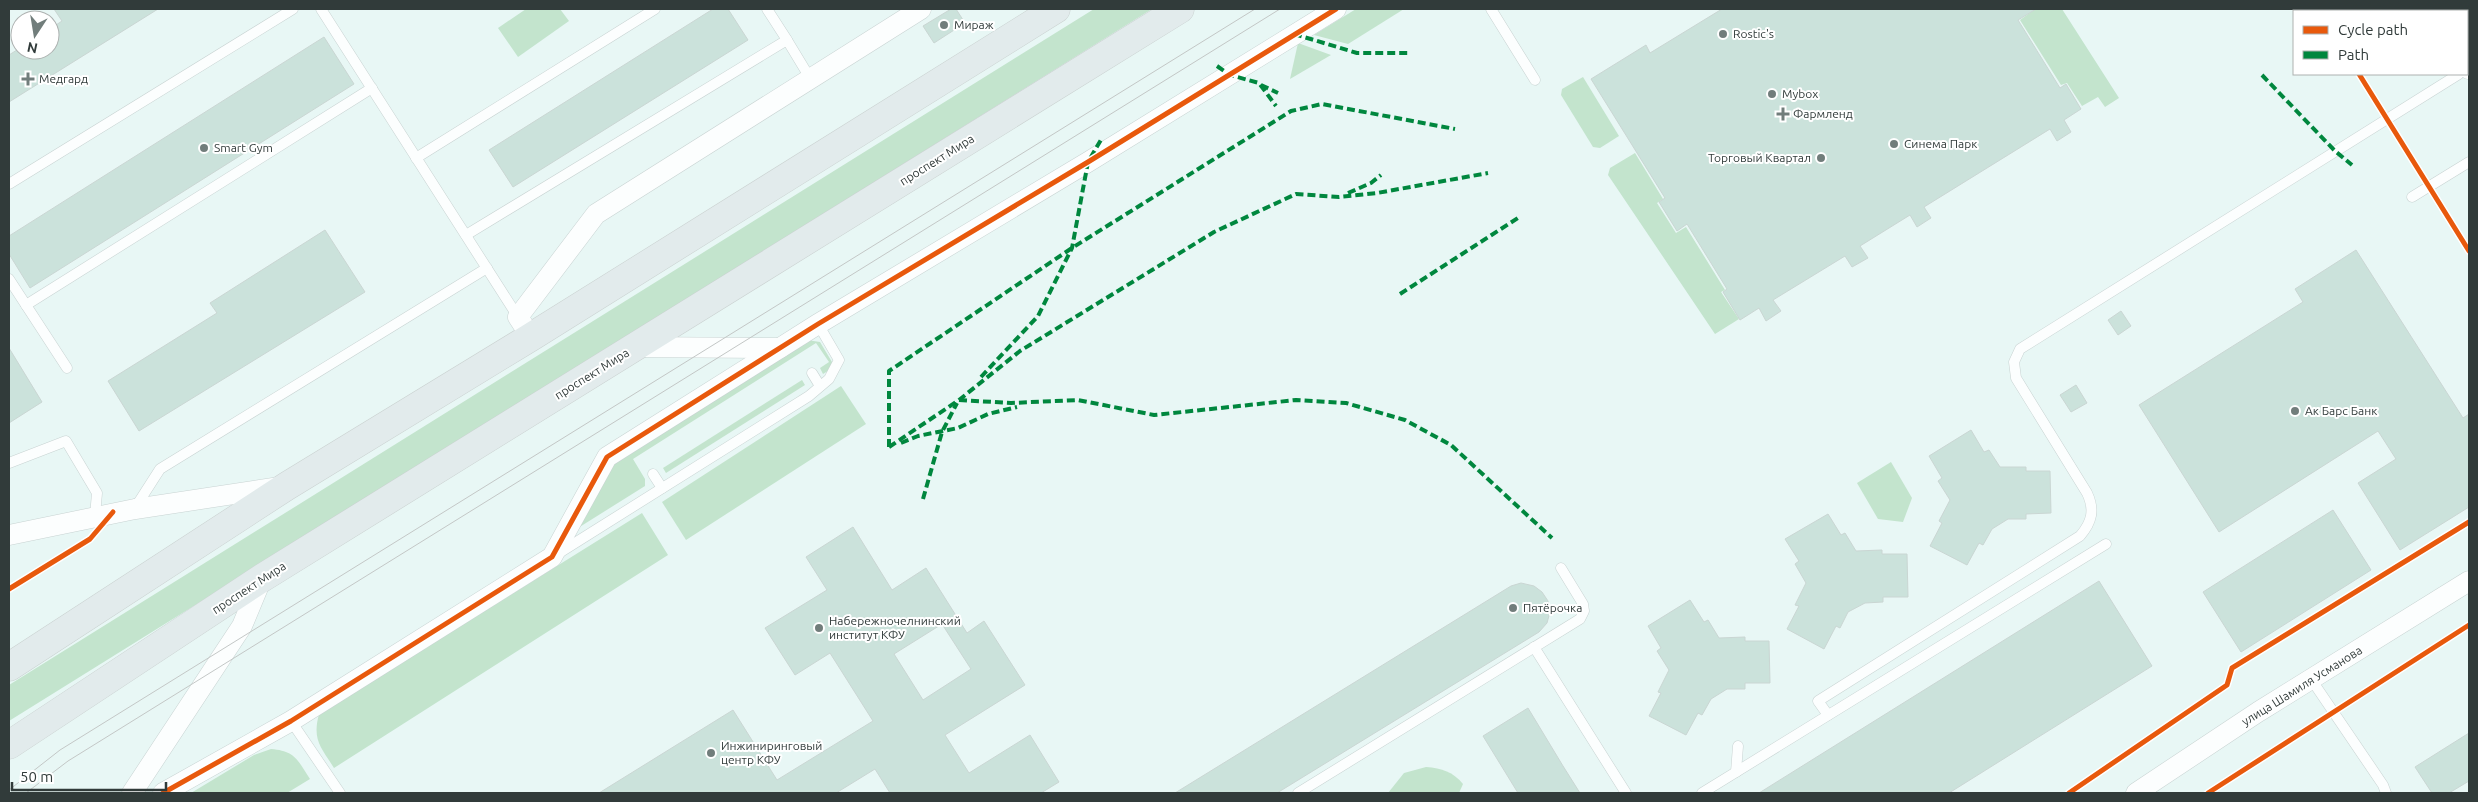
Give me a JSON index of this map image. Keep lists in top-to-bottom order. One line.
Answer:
{"streets":{"main road":["проспект Мира"],"street":["улица Шамиля Усманова"]},"places":{"other":["Мираж","Rostiс's","Mybox","Синема Парк","Smart Gym","Торговый Квартал","Ак Барс Банк","Пятёрочка","Набережночелнинский институт КФУ","Инжиниринговый центр КФУ"],"health":["Медгард","Фармленд"]},"legend":["Cycle path","Path"],"scale_bar":"50 m","north":"bottom"}
